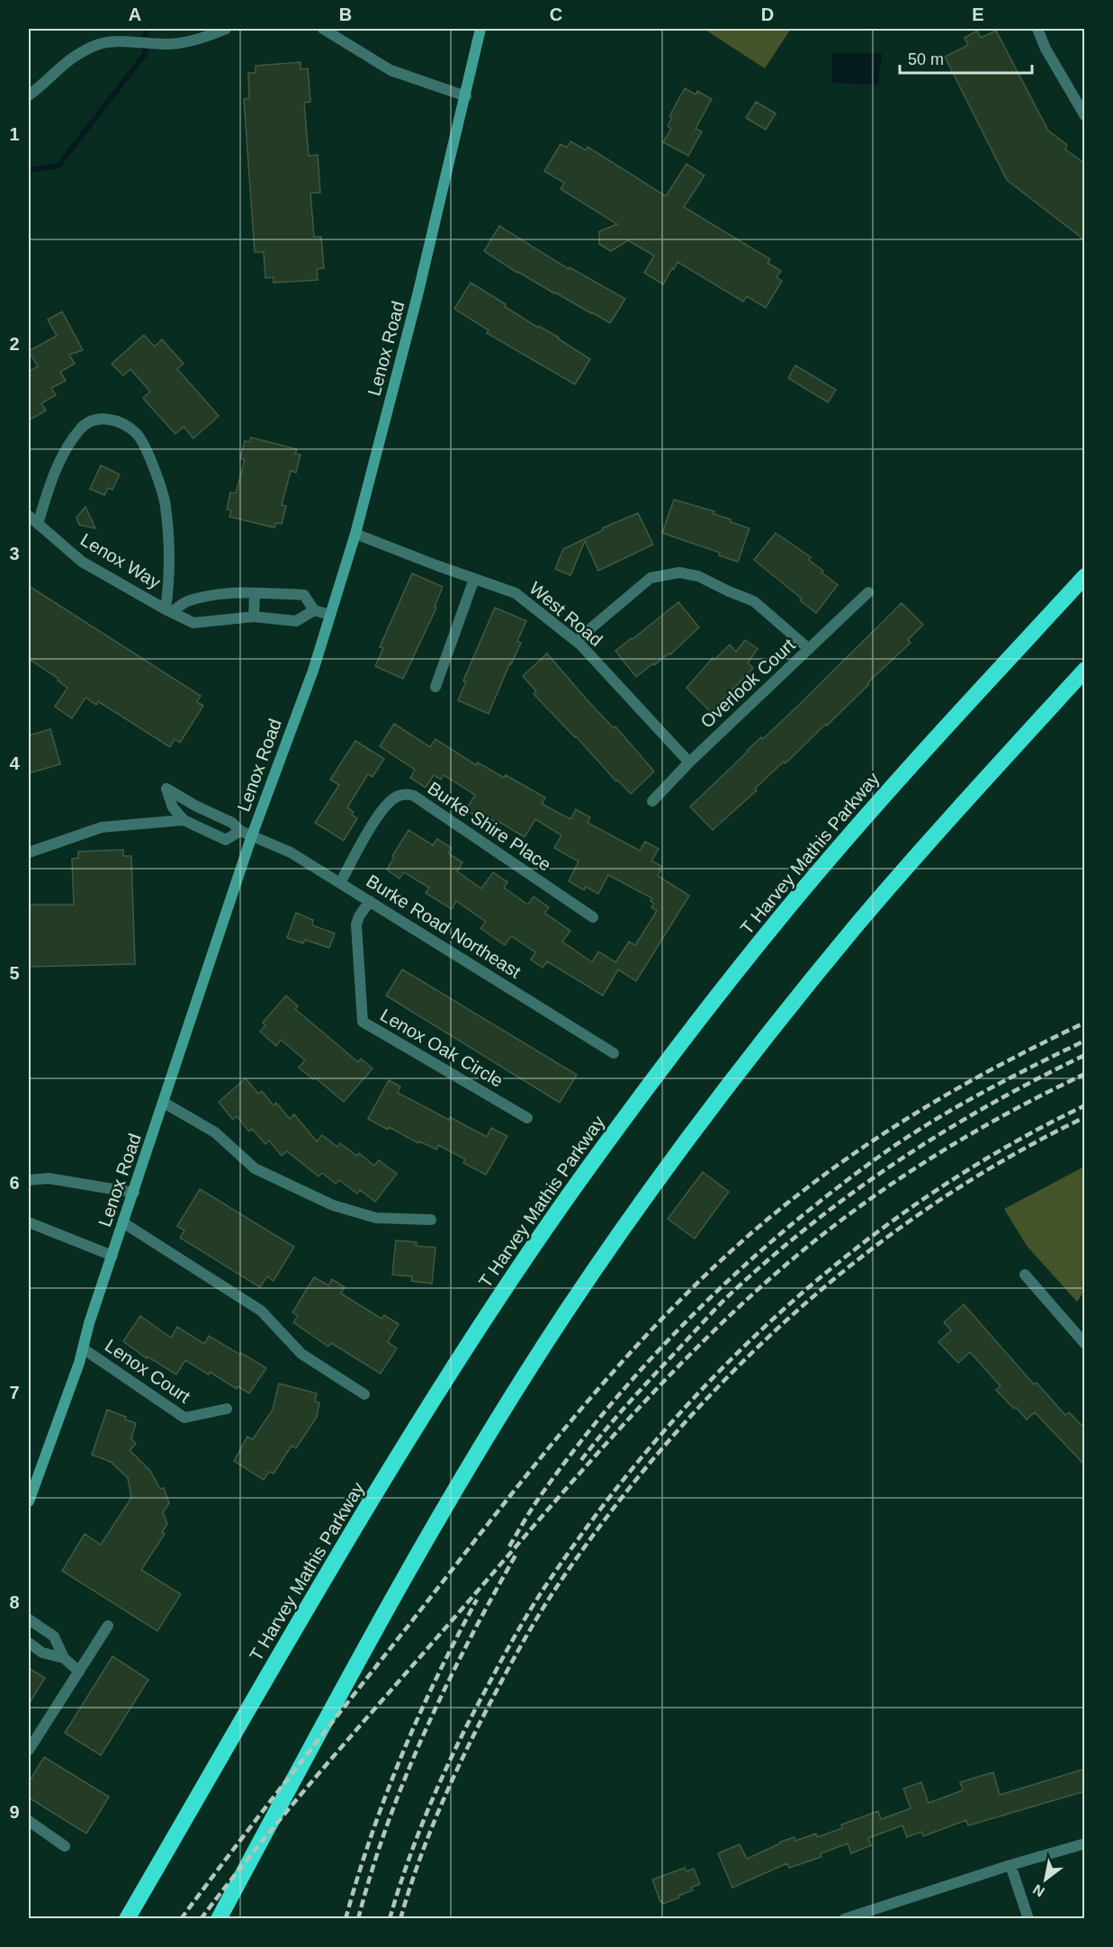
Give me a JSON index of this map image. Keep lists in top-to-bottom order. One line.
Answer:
{"streets":{"highway":["T Harvey Mathis Parkway"],"street":["Lenox Road","Lenox Way","West Road","Overlook Court","Burke Shire Place","Burke Road Northeast","Lenox Oak Circle","Lenox Court"]},"crossings":[["Lenox Road","Lenox Way"],["Lenox Road","West Road"],["Lenox Road","Burke Road Northeast"],["Lenox Road","Lenox Court"],["West Road","Overlook Court"],["Burke Shire Place","Burke Road Northeast"],["Burke Road Northeast","Lenox Oak Circle"]],"scale_bar":"50 m","north":"bottom left","grid":{"columns":["A","B","C","D","E"],"rows":["1","2","3","4","5","6","7","8","9"]}}
